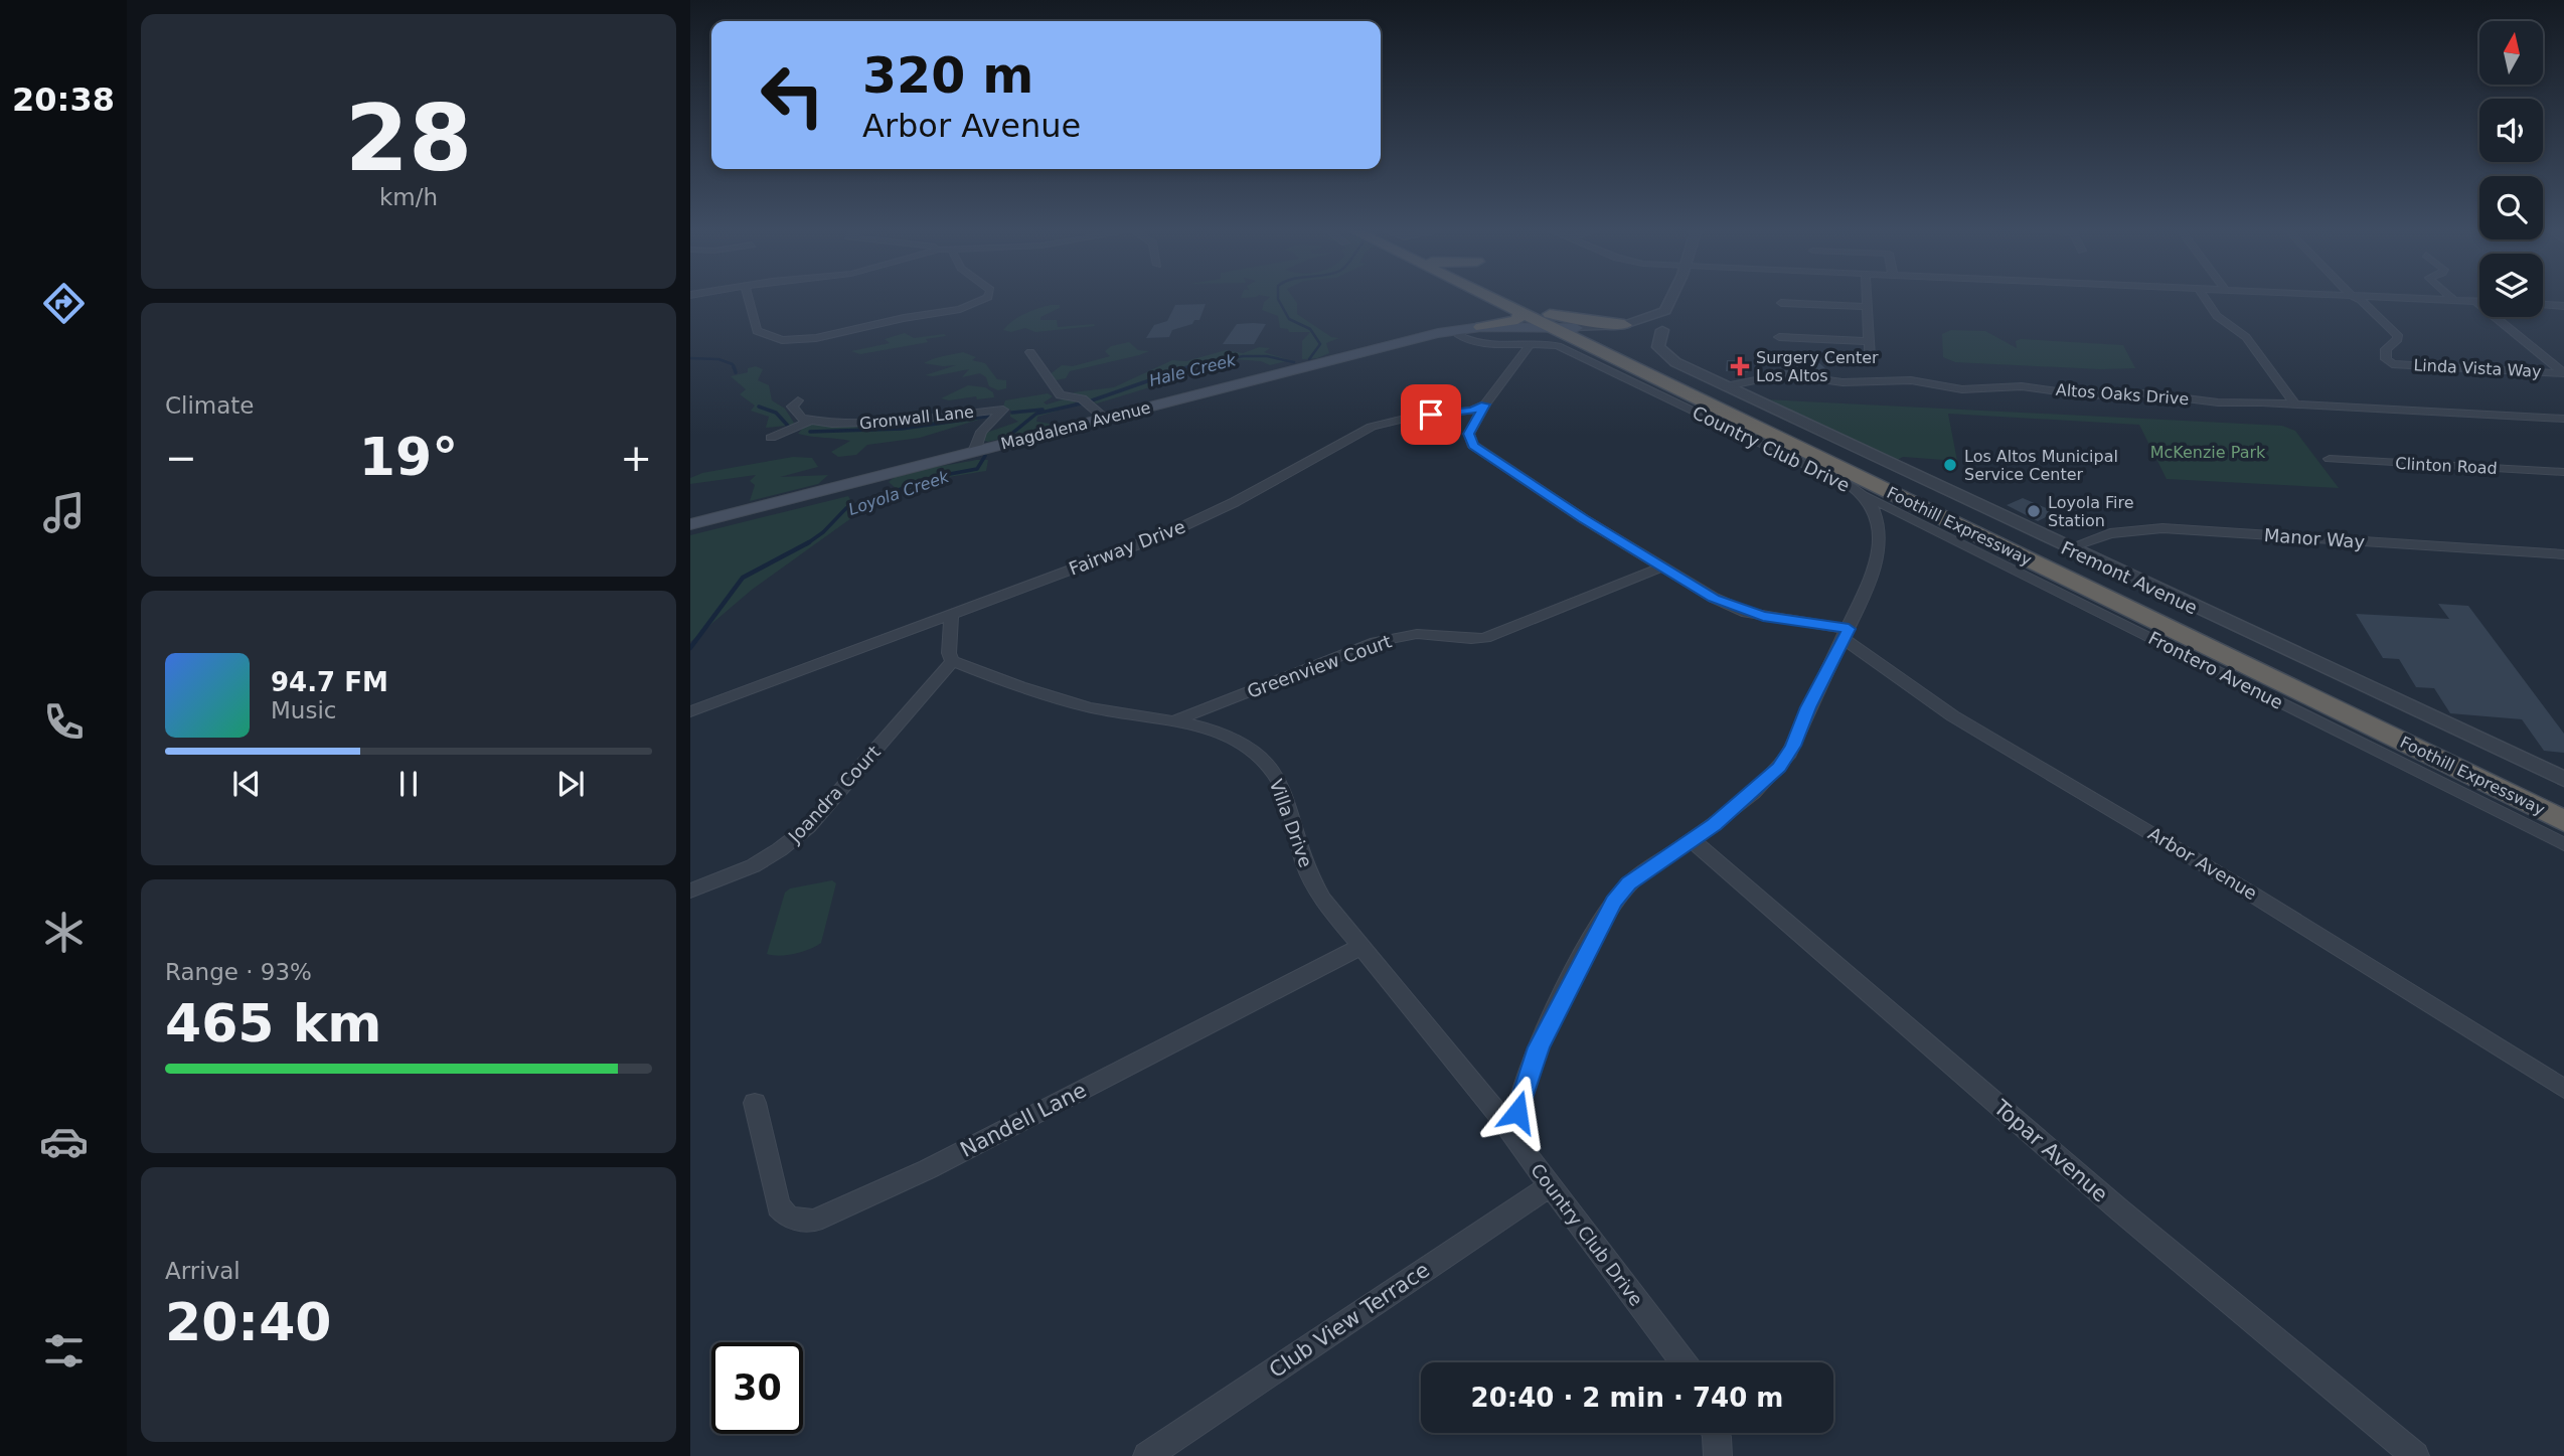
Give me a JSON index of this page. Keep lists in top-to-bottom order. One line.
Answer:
{"streets":{"highway":["Foothill Expressway"],"main road":["Magdalena Avenue"],"street":["Linda Vista Way","Altos Oaks Drive","Gronwall Lane","Country Club Drive","Clinton Road","Manor Way","Fairway Drive","Fremont Avenue","Greenview Court","Frontero Avenue","Joandra Court","Villa Drive","Arbor Avenue","Nandell Lane","Topar Avenue","Club View Terrace"]},"crossings":[["Altos Oaks Drive","Fremont Avenue"],["Gronwall Lane","Magdalena Avenue"],["Magdalena Avenue","Country Club Drive"],["Magdalena Avenue","Foothill Expressway"],["Country Club Drive","Frontero Avenue"],["Country Club Drive","Villa Drive"],["Country Club Drive","Arbor Avenue"],["Country Club Drive","Topar Avenue"],["Country Club Drive","Club View Terrace"],["Manor Way","Fremont Avenue"],["Greenview Court","Villa Drive"],["Joandra Court","Villa Drive"],["Villa Drive","Nandell Lane"]],"water":["Hale Creek","Loyola Creek"],"parks":["McKenzie Park"],"places":{"health":["Surgery Center Los Altos"],"other":["Los Altos Municipal Service Center","Loyola Fire Station"]},"north":"top","page":{"tabs":"20:38","tile":[["28","km/h"],"Climate",["Range · 93%","465 km"],["Arrival","20:40"]],"turn":["320 m","Arbor Avenue"],"heat":["−","19°","+"],"song":["94.7 FM","Music"],"limit":"30","trip":"20:40 · 2 min · 740 m"}}
